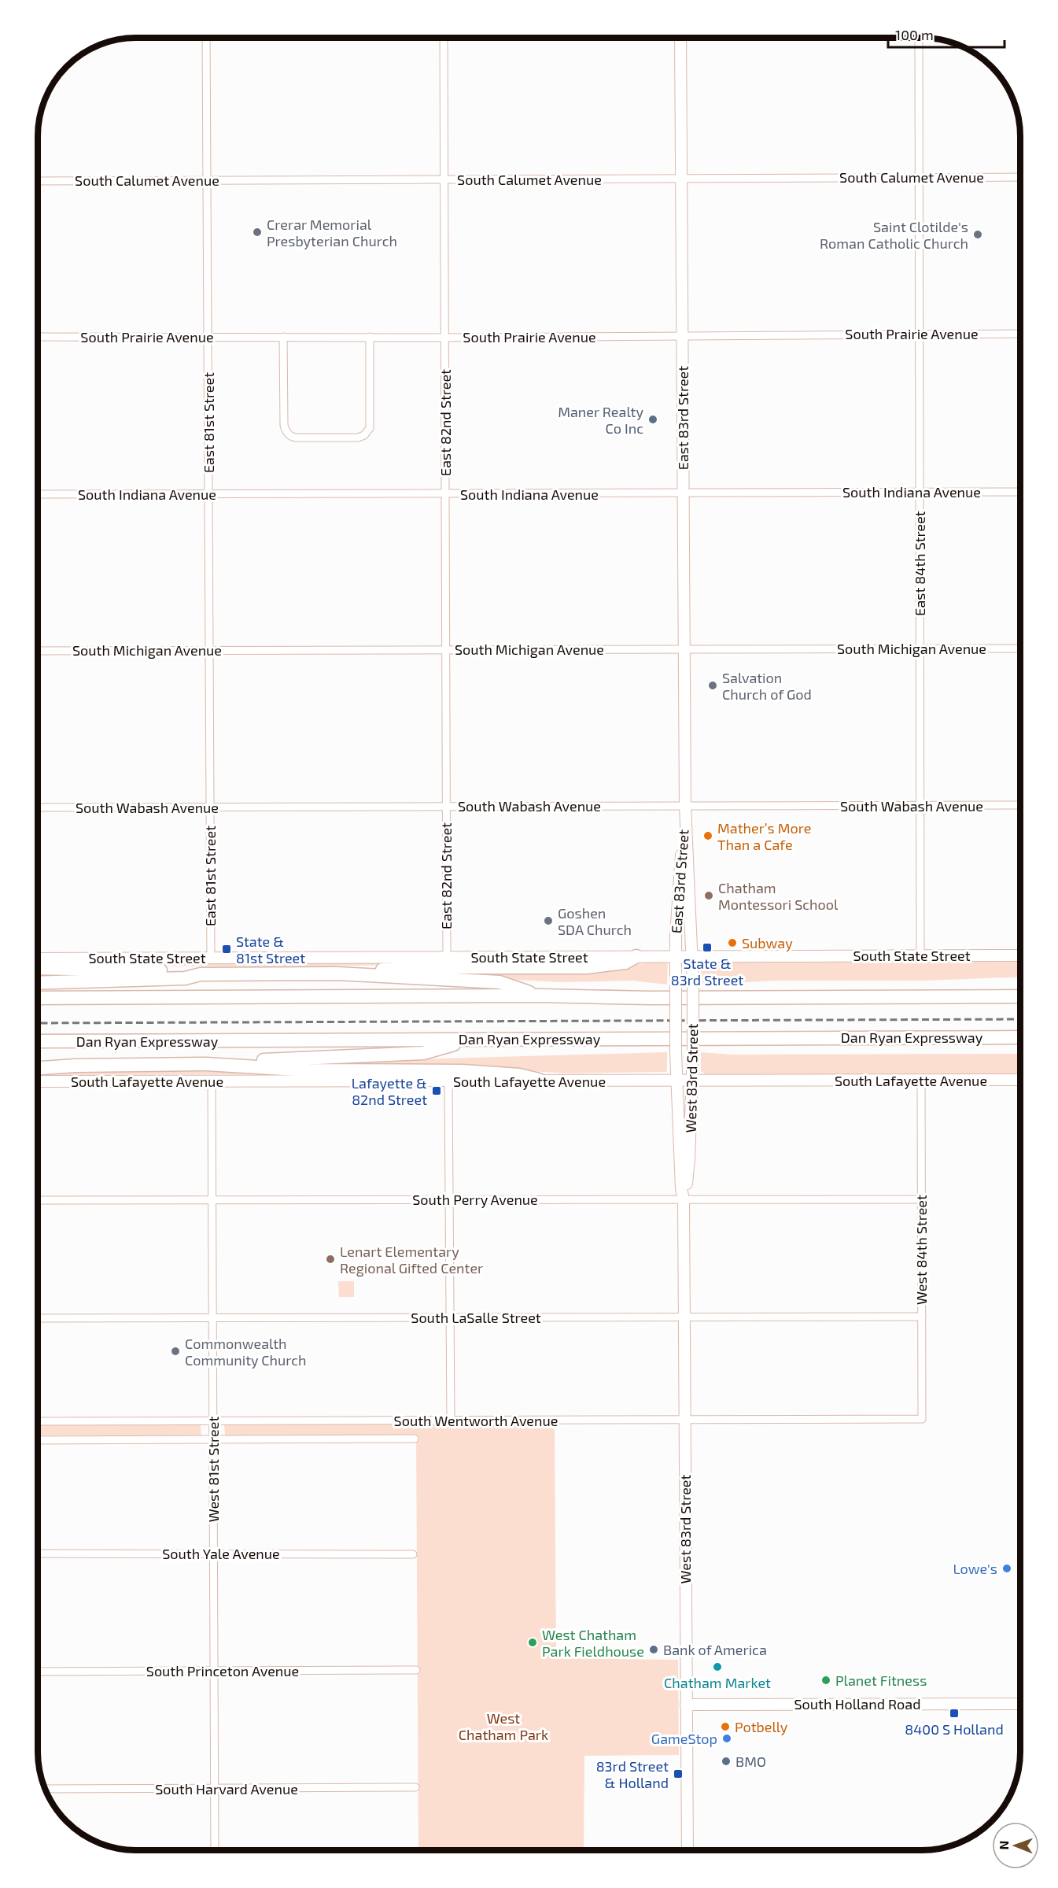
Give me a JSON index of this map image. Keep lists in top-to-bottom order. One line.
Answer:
{"streets":{"highway":["Dan Ryan Expressway"],"main road":["East 83rd Street","South State Street","West 83rd Street","South Lafayette Avenue","South Holland Road"],"street":["South Calumet Avenue","South Prairie Avenue","East 81st Street","East 82nd Street","South Indiana Avenue","East 84th Street","South Michigan Avenue","South Wabash Avenue","South Perry Avenue","West 84th Street","South LaSalle Street","South Wentworth Avenue","West 81st Street","South Yale Avenue","South Princeton Avenue","South Harvard Avenue"]},"crossings":[["South Calumet Avenue","East 83rd Street"],["South Calumet Avenue","East 81st Street"],["South Calumet Avenue","East 82nd Street"],["South Calumet Avenue","East 84th Street"],["South Prairie Avenue","East 83rd Street"],["South Prairie Avenue","East 81st Street"],["South Prairie Avenue","East 82nd Street"],["South Prairie Avenue","East 84th Street"],["East 83rd Street","South Indiana Avenue"],["East 83rd Street","South Michigan Avenue"],["East 83rd Street","South Wabash Avenue"],["East 83rd Street","South State Street"],["East 83rd Street","West 83rd Street"],["East 81st Street","South Indiana Avenue"],["East 81st Street","South Michigan Avenue"],["East 81st Street","South Wabash Avenue"],["East 81st Street","South State Street"],["East 82nd Street","South Indiana Avenue"],["East 82nd Street","South Michigan Avenue"],["East 82nd Street","South Wabash Avenue"],["East 82nd Street","South State Street"],["South Indiana Avenue","East 84th Street"],["East 84th Street","South Michigan Avenue"],["East 84th Street","South Wabash Avenue"],["East 84th Street","South State Street"],["South State Street","West 83rd Street"],["West 83rd Street","South Lafayette Avenue"],["West 83rd Street","South Perry Avenue"],["West 83rd Street","South LaSalle Street"],["West 83rd Street","South Wentworth Avenue"],["West 83rd Street","South Holland Road"],["South Lafayette Avenue","West 84th Street"],["South Lafayette Avenue","West 81st Street"],["South Perry Avenue","West 84th Street"],["South Perry Avenue","West 81st Street"],["West 84th Street","South LaSalle Street"],["West 84th Street","South Wentworth Avenue"],["South LaSalle Street","West 81st Street"],["South Wentworth Avenue","West 81st Street"],["West 81st Street","South Yale Avenue"],["West 81st Street","South Princeton Avenue"],["West 81st Street","South Harvard Avenue"]],"parks":["West Chatham Park"],"places":{"other":["Crerar Memorial Presbyterian Church","Saint Clotilde's Roman Catholic Church","Maner Realty Co Inc","Salvation Church of God","Mather’s More Than a Cafe","Chatham Montessori School","Goshen SDA Church","Subway","Lenart Elementary Regional Gifted Center","Commonwealth Community Church","Lowe's","West Chatham Park Fieldhouse","Bank of America","Chatham Market","Planet Fitness","Potbelly","GameStop","BMO"],"transit":["State & 83rd Street","State & 81st Street","Lafayette & 82nd Street","8400 S Holland","83rd Street & Holland"]},"scale_bar":"100 m","north":"left"}
